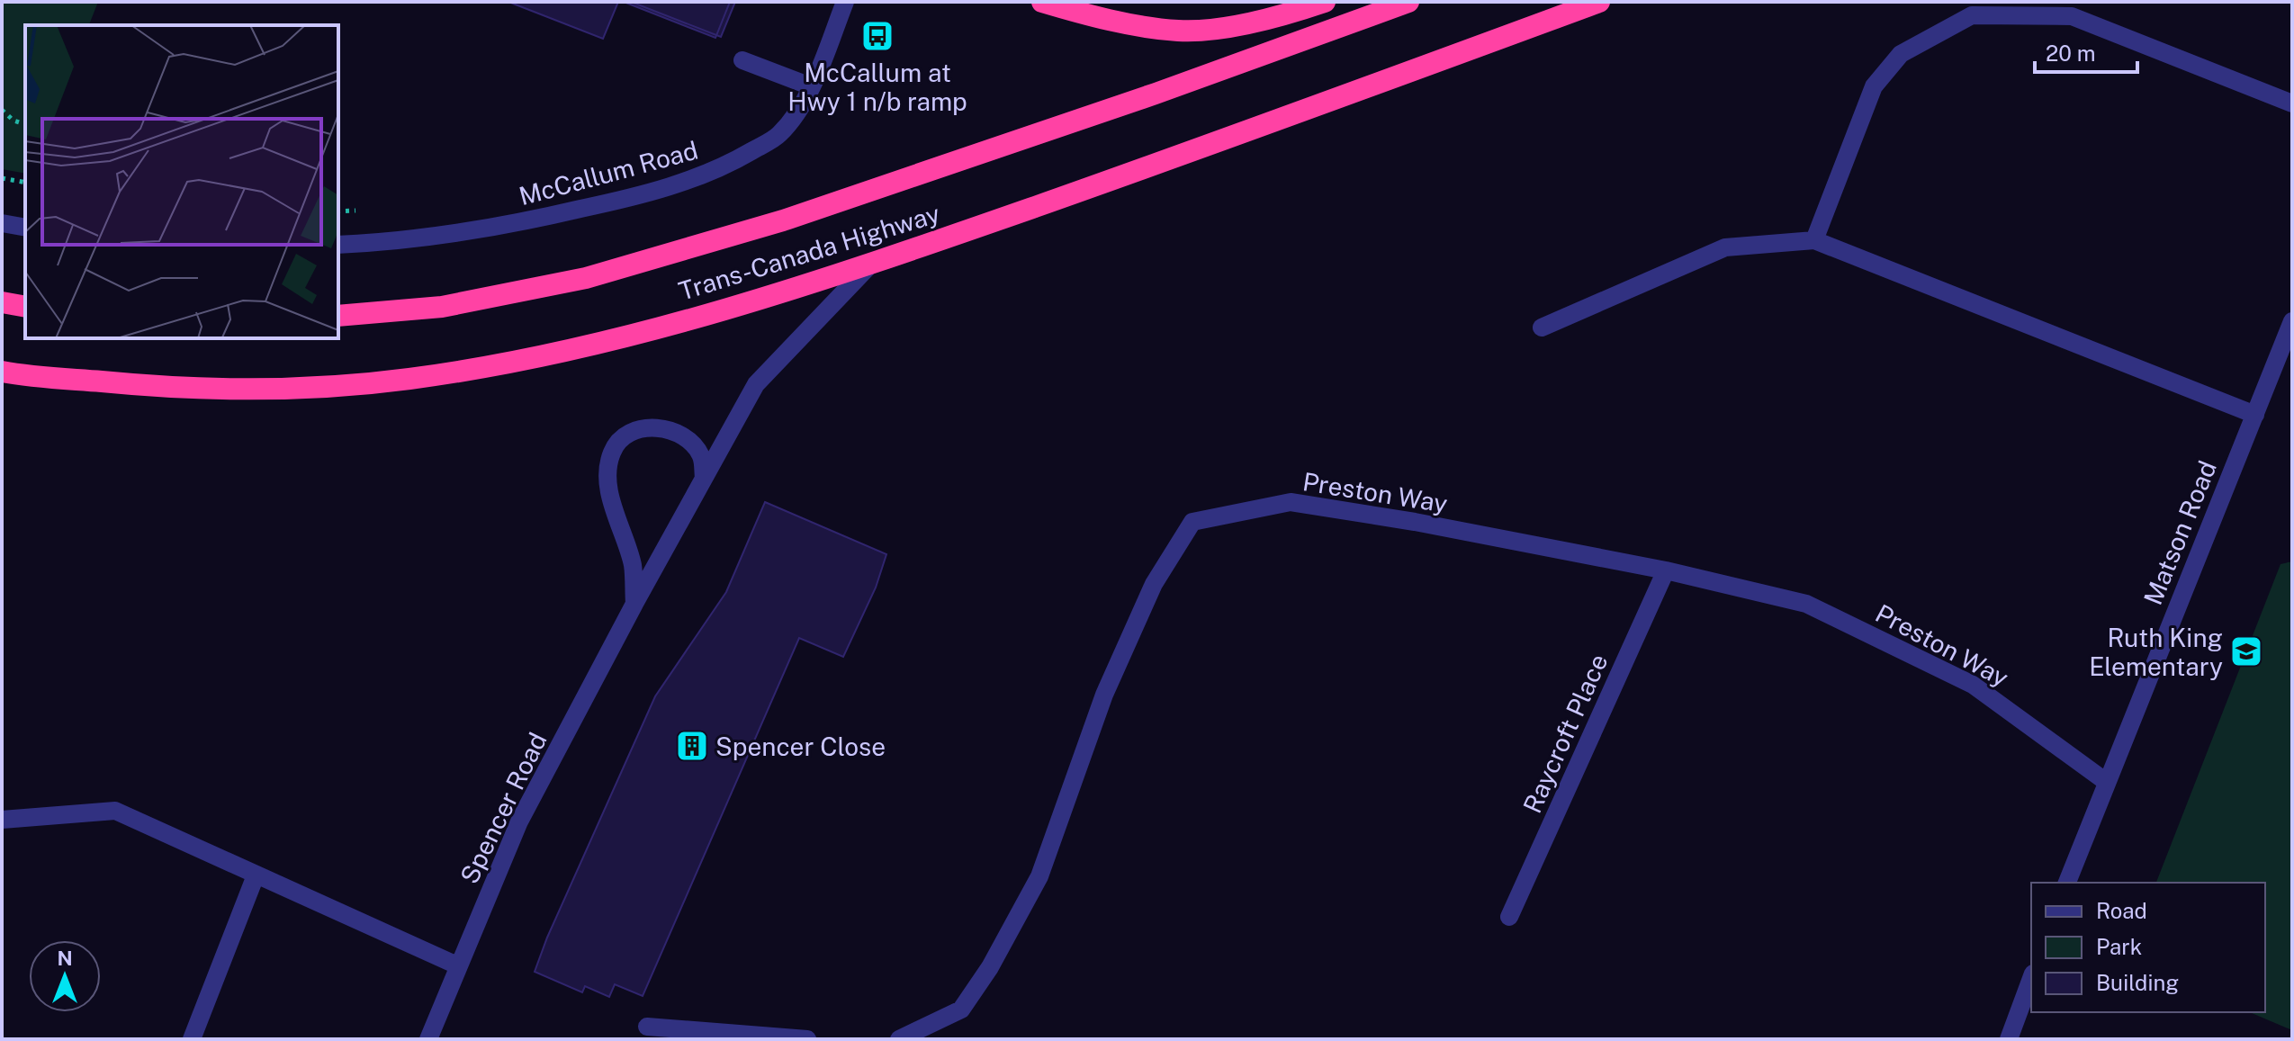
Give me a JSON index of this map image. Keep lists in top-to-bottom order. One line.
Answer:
{"streets":{"highway":["Trans-Canada Highway"],"street":["McCallum Road","Preston Way","Matson Road","Raycroft Place","Spencer Road"]},"crossings":[["Trans-Canada Highway","Spencer Road"],["Preston Way","Matson Road"],["Preston Way","Raycroft Place"]],"places":{"bus stop":["McCallum at Hwy 1 n/b ramp"],"school or university":["Ruth King Elementary"],"building":["Spencer Close"]},"legend":["Road","Park","Building"],"scale_bar":"20 m","north":"top"}
